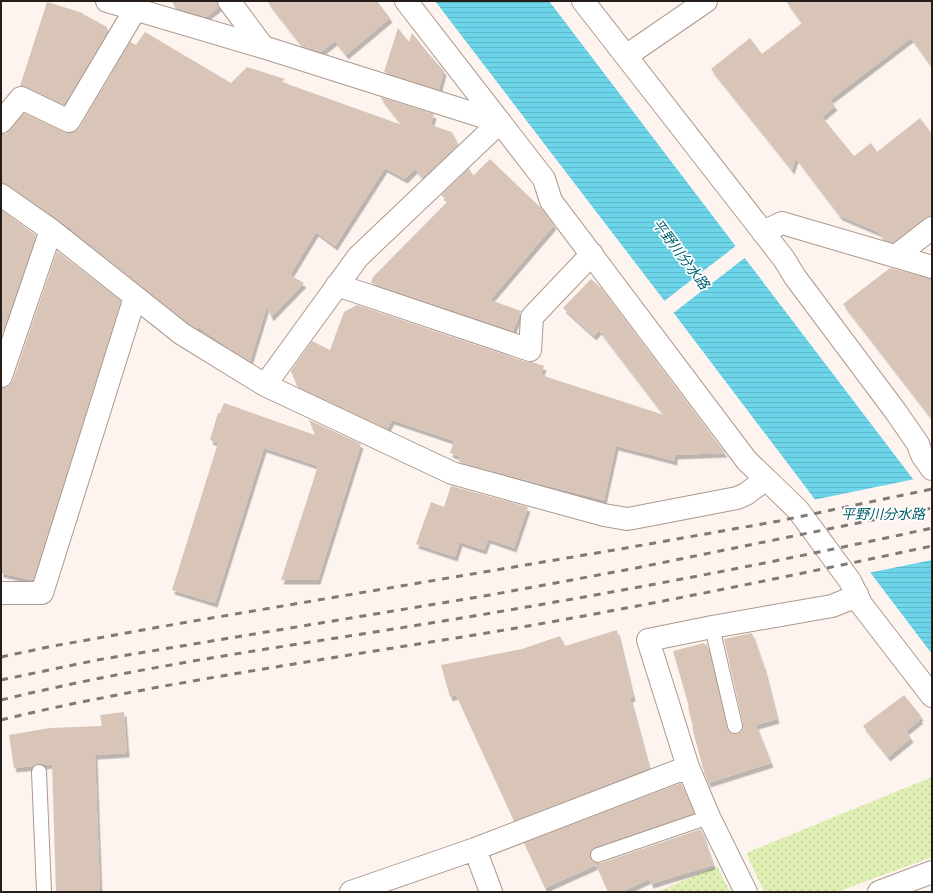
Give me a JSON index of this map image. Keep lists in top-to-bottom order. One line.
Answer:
{"water":["平野川分水路"]}
